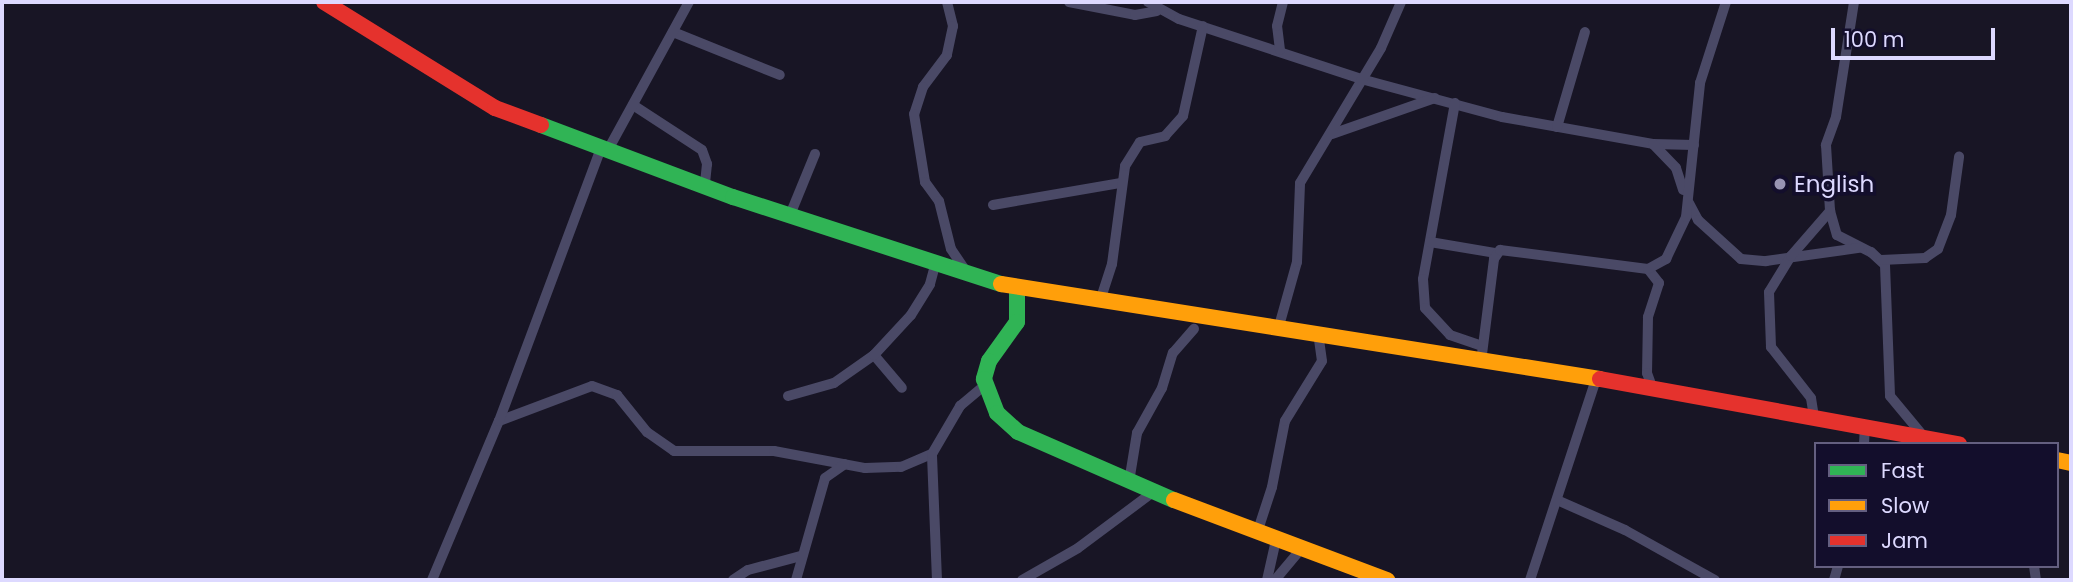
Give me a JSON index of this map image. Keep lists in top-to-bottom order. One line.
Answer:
{"places":["English"],"legend":["Fast","Slow","Jam"],"scale_bar":"100 m"}
